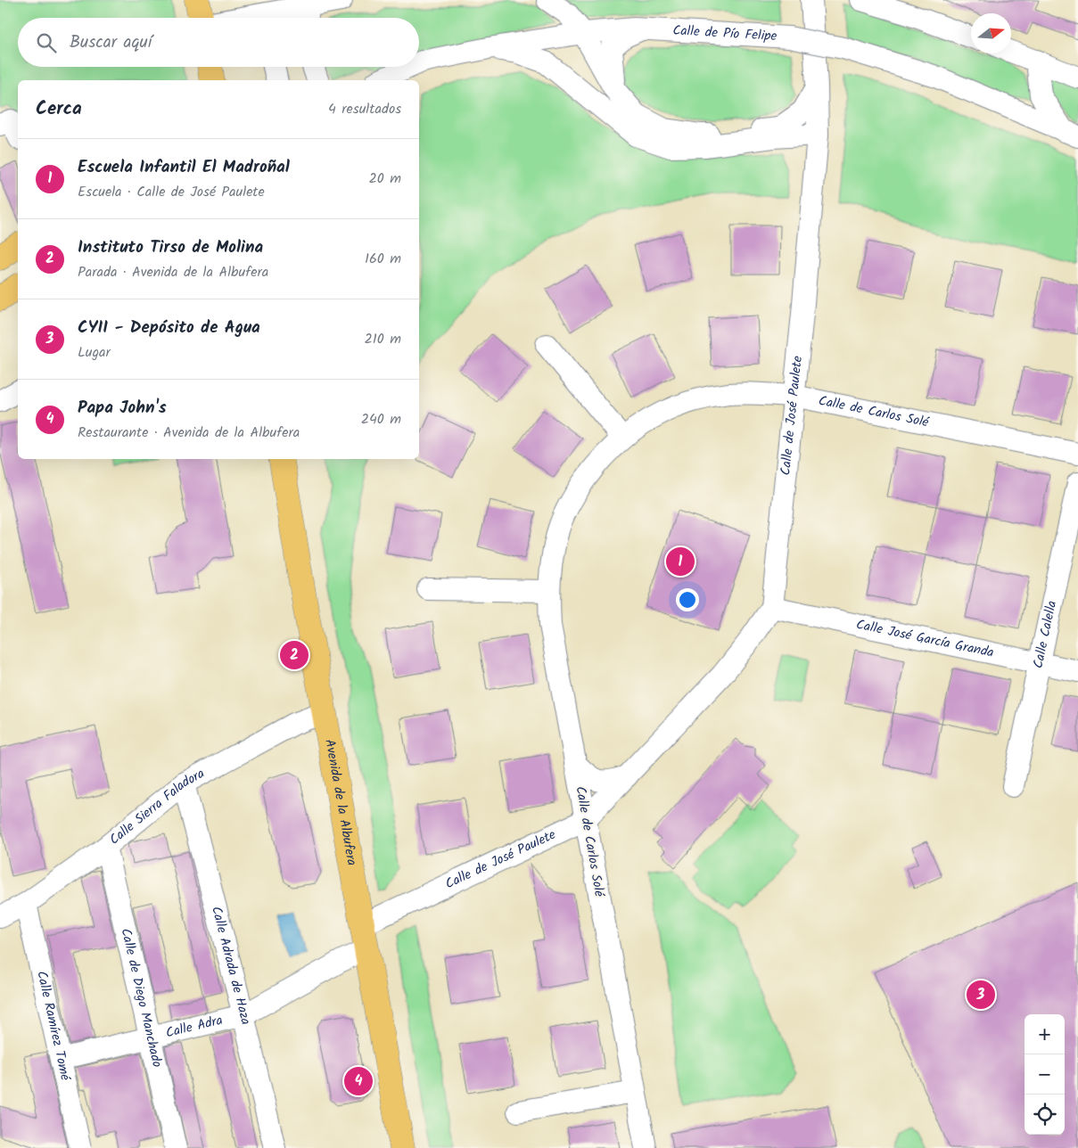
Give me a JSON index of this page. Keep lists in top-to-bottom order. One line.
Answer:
{"streets":{"main road":["Avenida de la Albufera"],"street":["Calle de Pío Felipe","Calle de Carlos Solé","Calle de José Paulete","Calle Calella","Calle José García Granda","Calle Sierra Faladora","Calle Adrada de Haza","Calle de Diego Manchado","Calle Ramírez Tomé","Calle Adra"]},"crossings":[["Calle de Carlos Solé","Calle de José Paulete"],["Calle de José Paulete","Calle José García Granda"],["Calle de José Paulete","Avenida de la Albufera"],["Calle Calella","Calle José García Granda"],["Avenida de la Albufera","Calle Sierra Faladora"],["Avenida de la Albufera","Calle Adra"],["Calle Sierra Faladora","Calle Adrada de Haza"],["Calle Sierra Faladora","Calle de Diego Manchado"],["Calle Sierra Faladora","Calle Ramírez Tomé"],["Calle Adrada de Haza","Calle Adra"],["Calle de Diego Manchado","Calle Adra"],["Calle Ramírez Tomé","Calle Adra"]],"north":"right","page":{"search":"Buscar aquí","heading":["Cerca","4 resultados"],"list":[{"mark":"1","name":"Escuela Infantil El Madroñal","note":"Escuela · Calle de José Paulete","value":"20 m"},{"mark":"2","name":"Instituto Tirso de Molina","note":"Parada · Avenida de la Albufera","value":"160 m"},{"mark":"3","name":"CYII - Depósito de Agua","note":"Lugar","value":"210 m"},{"mark":"4","name":"Papa John's","note":"Restaurante · Avenida de la Albufera","value":"240 m"}],"pins":["1","2","3","4"],"map_buttons":["+","−"]}}
